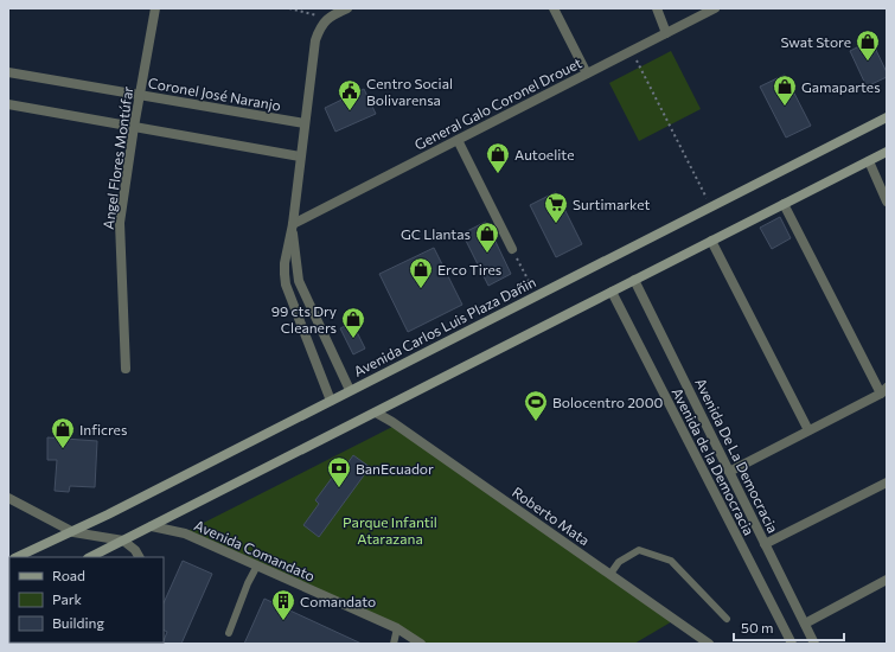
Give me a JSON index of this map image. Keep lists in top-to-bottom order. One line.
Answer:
{"streets":{"main road":["Avenida Carlos Luis Plaza Dañin"],"street":["Coronel José Naranjo","General Galo Coronel Drouet","Angel Flores Montúfar","Avenida De La Democracia","Avenida de la Democracia","Roberto Mata","Avenida Comandato"]},"crossings":[["Coronel José Naranjo","Angel Flores Montúfar"]],"parks":["Parque Infantil Atarazana"],"places":{"shop":["Swat Store","Gamapartes","Autoelite","GC Llantas","Erco Tires","99 cts Dry Cleaners","Inficres"],"public building":["Centro Social Bolivarensa"],"supermarket":["Surtimarket"],"sports":["Bolocentro 2000"],"bank":["BanEcuador"],"building":["Comandato"]},"legend":["Road","Park","Building"],"scale_bar":"50 m"}
